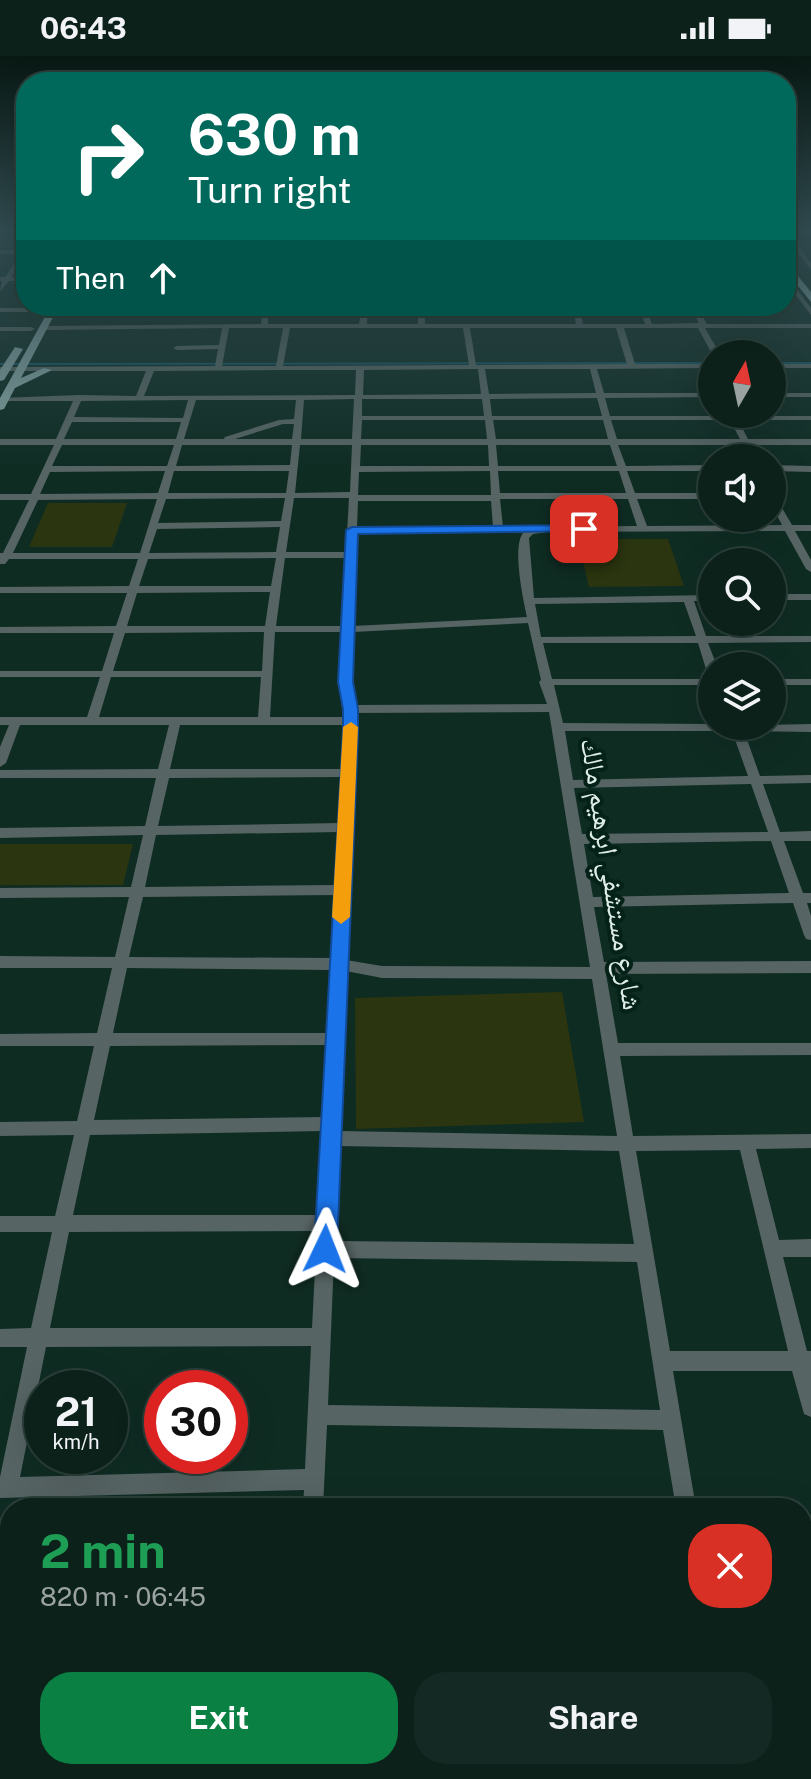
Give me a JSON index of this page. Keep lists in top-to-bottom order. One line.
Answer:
{"streets":{"street":["شارع مستشفي ابرهيم مالك"]},"north":"top","page":{"status":"06:43","turn":["630 m","Turn right"],"then":"Then","speed":"21 km/h","limit":"30","heading":["2 min","820 m · 06:45"],"buttons":["Exit","Share"]}}
